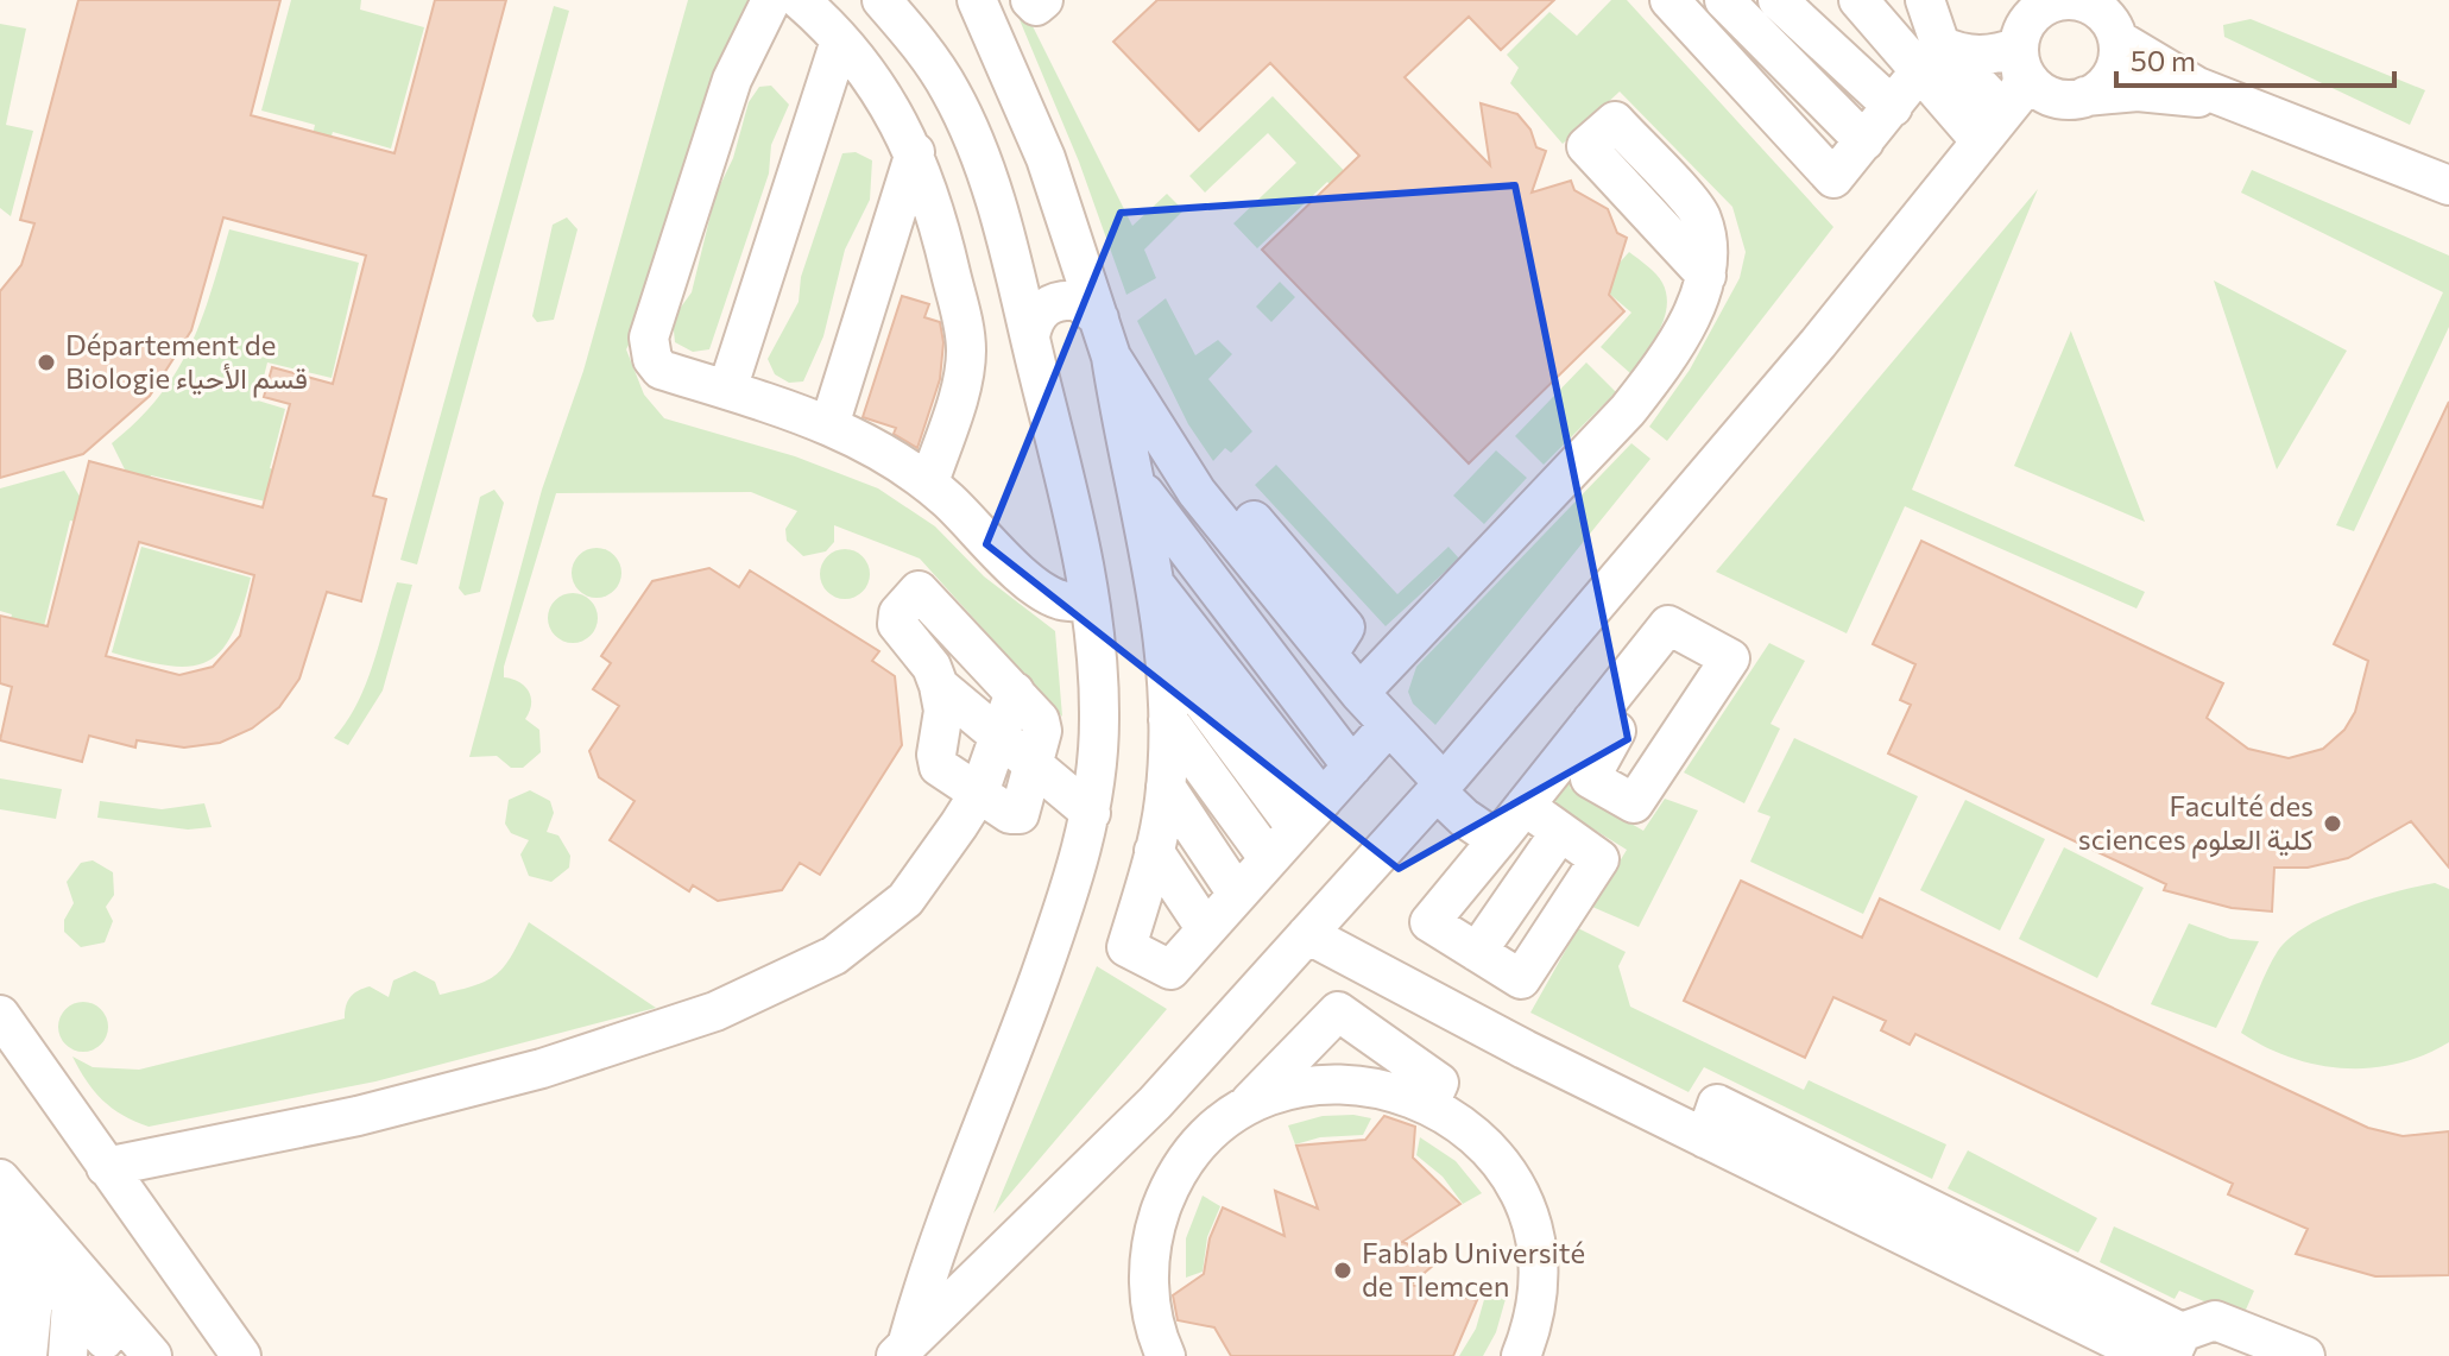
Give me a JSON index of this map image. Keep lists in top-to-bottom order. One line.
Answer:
{"places":["Département de Biologie قسم الأحياء","Faculté des sciences كلية العلوم","Fablab Université de Tlemcen"],"scale_bar":"50 m"}
